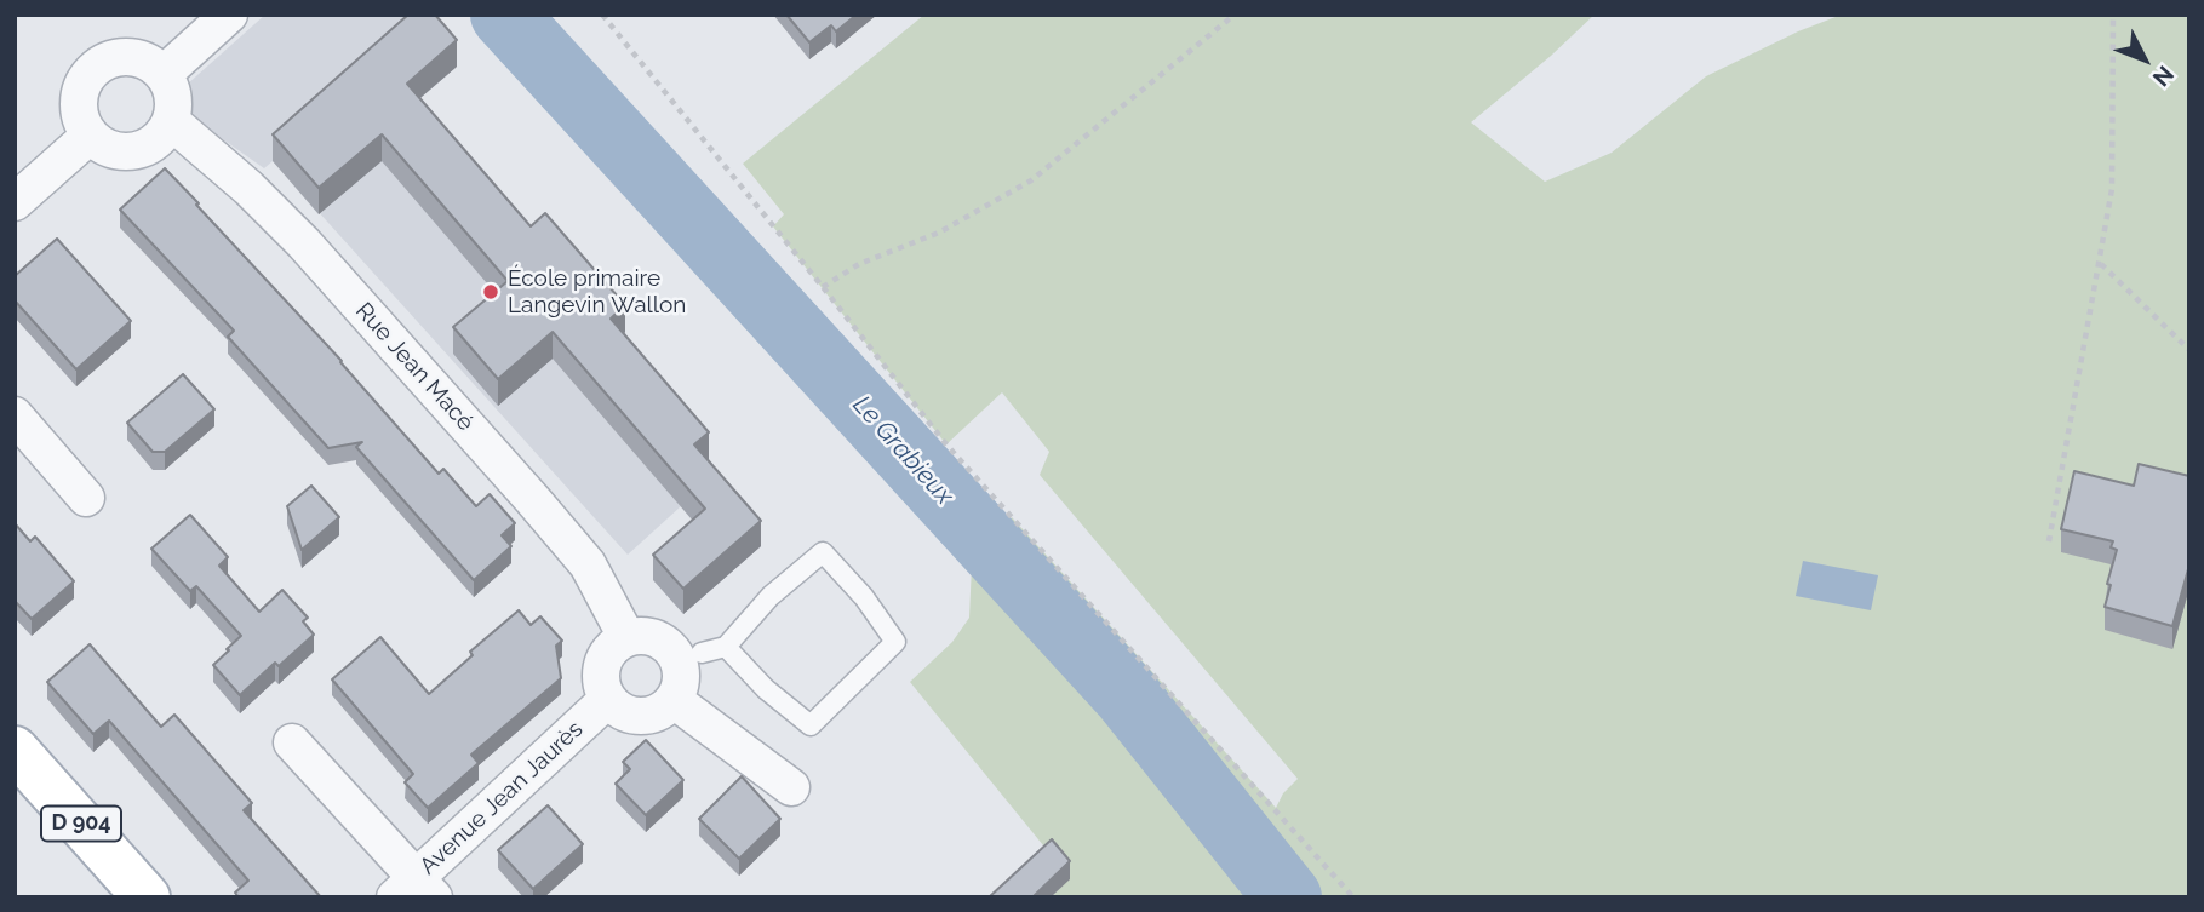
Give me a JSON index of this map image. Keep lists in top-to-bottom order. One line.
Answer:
{"streets":{"main road":["D 904"],"street":["Rue Jean Macé","Avenue Jean Jaurès"]},"water":["Le Grabieux"],"places":["École primaire Langevin Wallon"],"north":"bottom right"}
